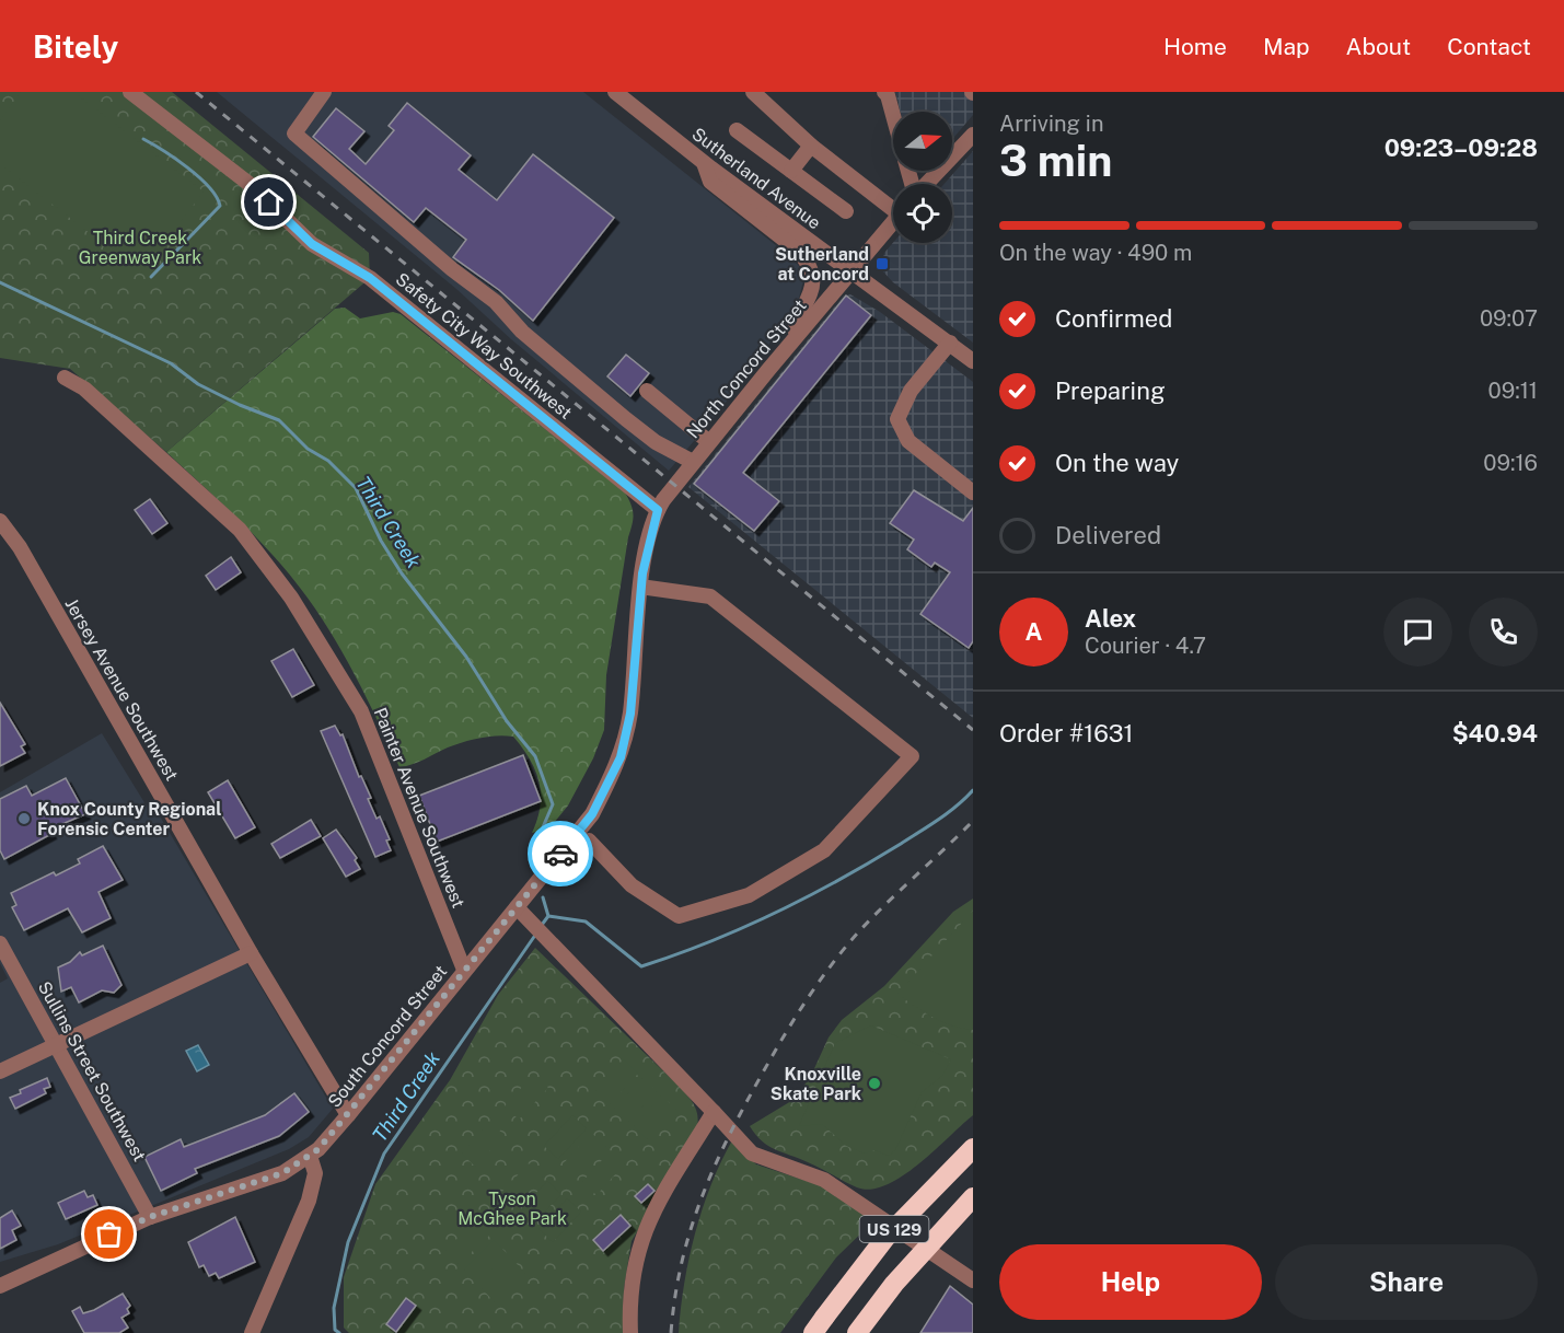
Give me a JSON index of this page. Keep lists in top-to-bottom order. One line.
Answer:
{"streets":{"highway":["US 129"],"street":["Sutherland Avenue","Safety City Way Southwest","North Concord Street","Jersey Avenue Southwest","Painter Avenue Southwest","South Concord Street","Sullins Street Southwest"]},"crossings":[["Sutherland Avenue","North Concord Street"],["Safety City Way Southwest","South Concord Street"],["North Concord Street","South Concord Street"],["Jersey Avenue Southwest","South Concord Street"],["Painter Avenue Southwest","South Concord Street"],["South Concord Street","Sullins Street Southwest"]],"water":["Third Creek"],"parks":["Third Creek Greenway Park","Tyson McGhee Park"],"places":{"transit":["Sutherland at Concord"],"other":["Knox County Regional Forensic Center","Knoxville Skate Park"]},"north":"right","page":{"header":"Bitely","nav":["Home","Map","About","Contact"],"heading":["3 min","Arriving in","09:23–09:28"],"panel":["Alex","Courier · 4.7","Order #1631","$40.94"],"bar":"On the way · 490 m","list":[["Confirmed","09:07"],["Preparing","09:11"],["On the way","09:16"],"Delivered"],"round":"A","buttons":["Help","Share"]}}
